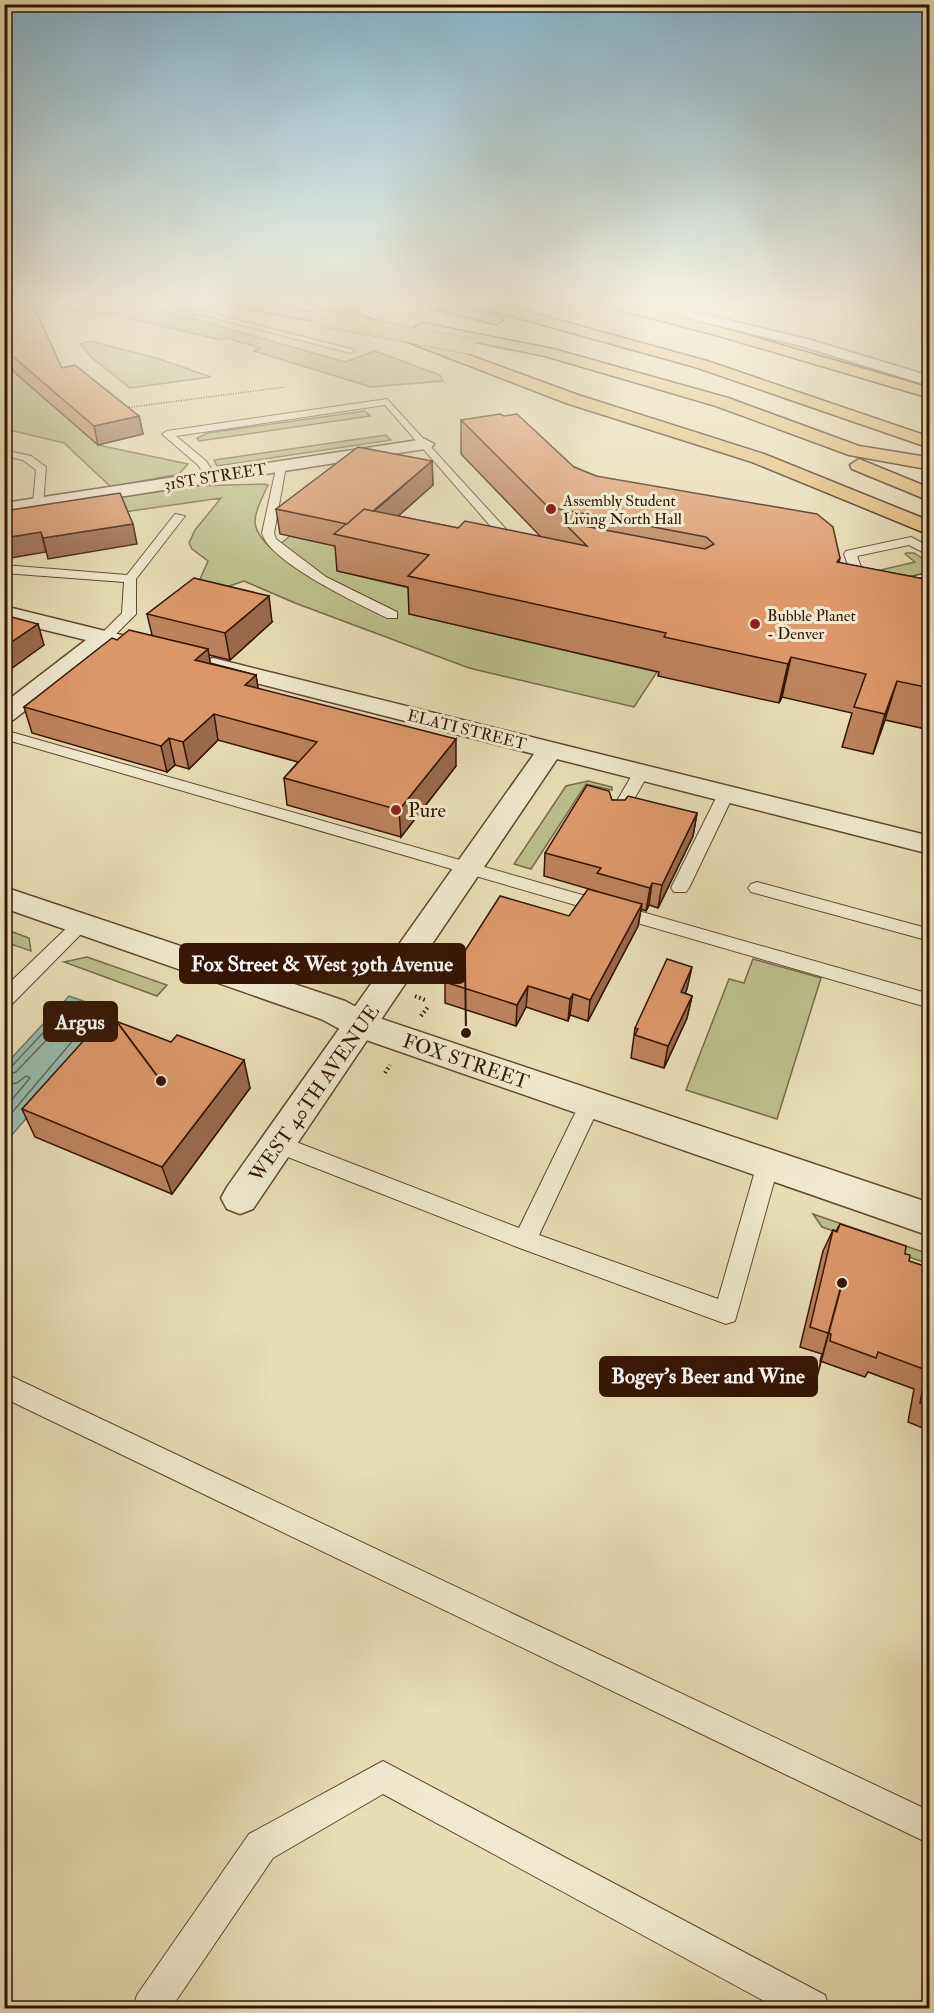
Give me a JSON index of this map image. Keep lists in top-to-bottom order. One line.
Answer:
{"streets":{"street":["31ST STREET","ELATI STREET","FOX STREET","WEST 40TH AVENUE"]},"crossings":[["ELATI STREET","WEST 40TH AVENUE"],["FOX STREET","WEST 40TH AVENUE"]],"places":["Assembly Student Living North Hall","Bubble Planet - Denver","Pure","Fox Street & West 39th Avenue","Argus","Bogey's Beer and Wine"]}
